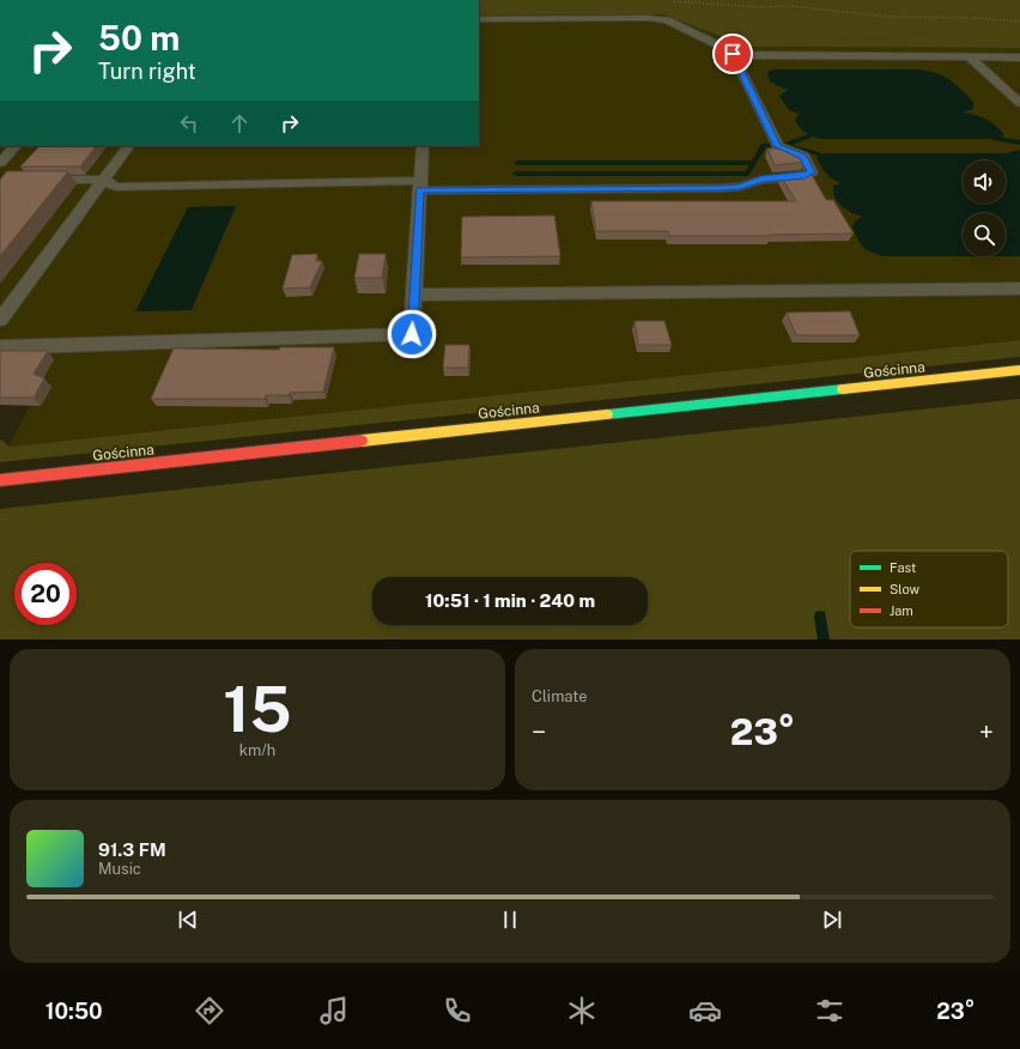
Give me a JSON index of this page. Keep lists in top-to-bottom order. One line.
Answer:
{"streets":{"street":["Gościnna"]},"legend":["Fast","Slow","Jam"],"page":{"turn":["50 m","Turn right"],"limit":"20","trip":"10:51 · 1 min · 240 m","tile":[["15","km/h"],"Climate"],"heat":["−","23°","+"],"song":["91.3 FM","Music"],"tabs":["10:50","23°"]}}
